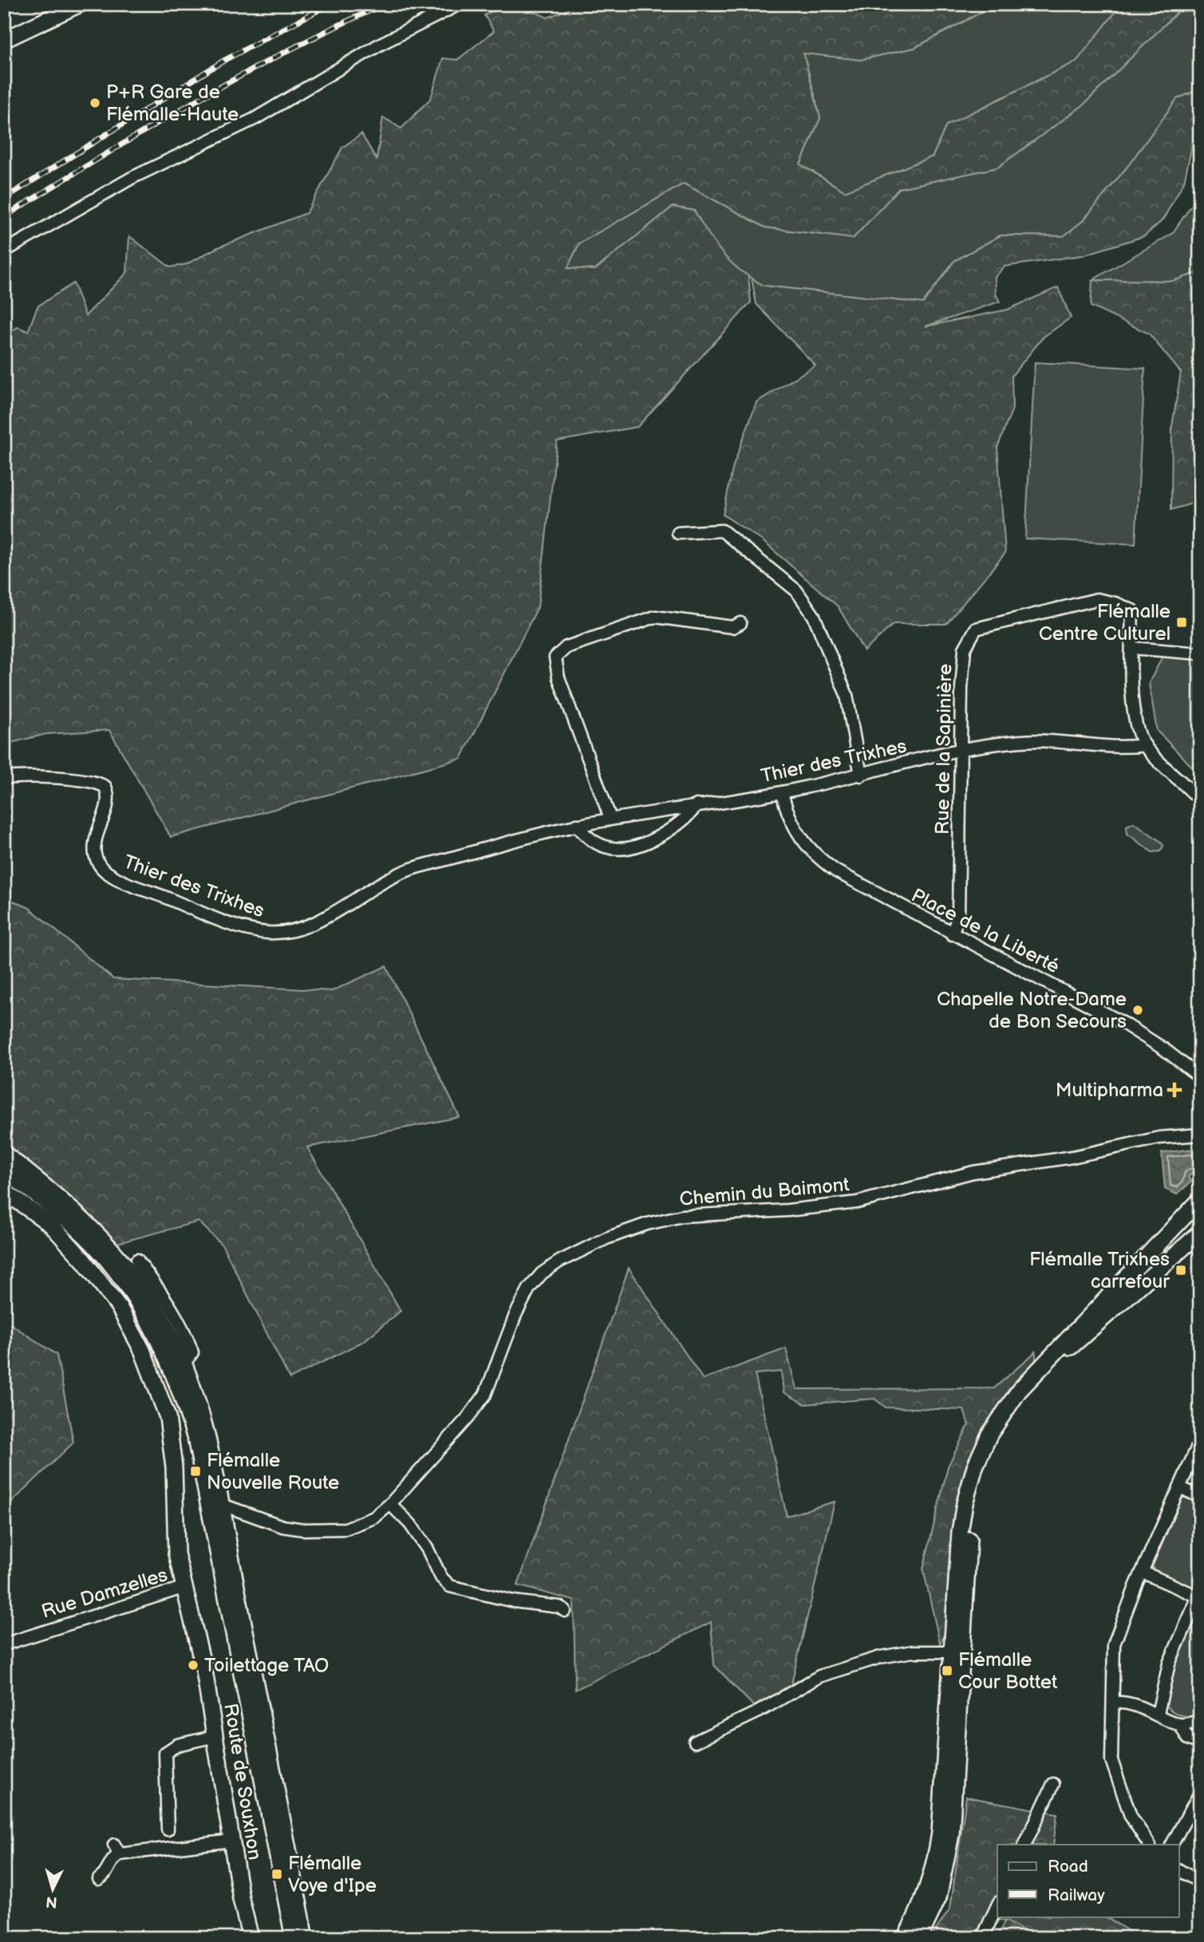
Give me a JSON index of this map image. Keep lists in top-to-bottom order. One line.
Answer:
{"streets":{"main road":["Route de Souxhon"],"street":["Rue de la Sapinière","Thier des Trixhes","Place de la Liberté","Chemin du Baimont","Rue Damzelles"]},"crossings":[["Rue de la Sapinière","Thier des Trixhes"],["Rue de la Sapinière","Place de la Liberté"],["Thier des Trixhes","Place de la Liberté"],["Rue Damzelles","Route de Souxhon"]],"places":{"other":["P+R Gare de Flémalle-Haute","Chapelle Notre-Dame de Bon Secours","Toilettage TAO"],"transit":["Flémalle Centre Culturel","Flémalle Trixhes carrefour","Flémalle Nouvelle Route","Flémalle Cour Bottet","Flémalle Voye d'Ipe"],"health":["Multipharma"]},"legend":["Road","Railway"],"north":"bottom"}
